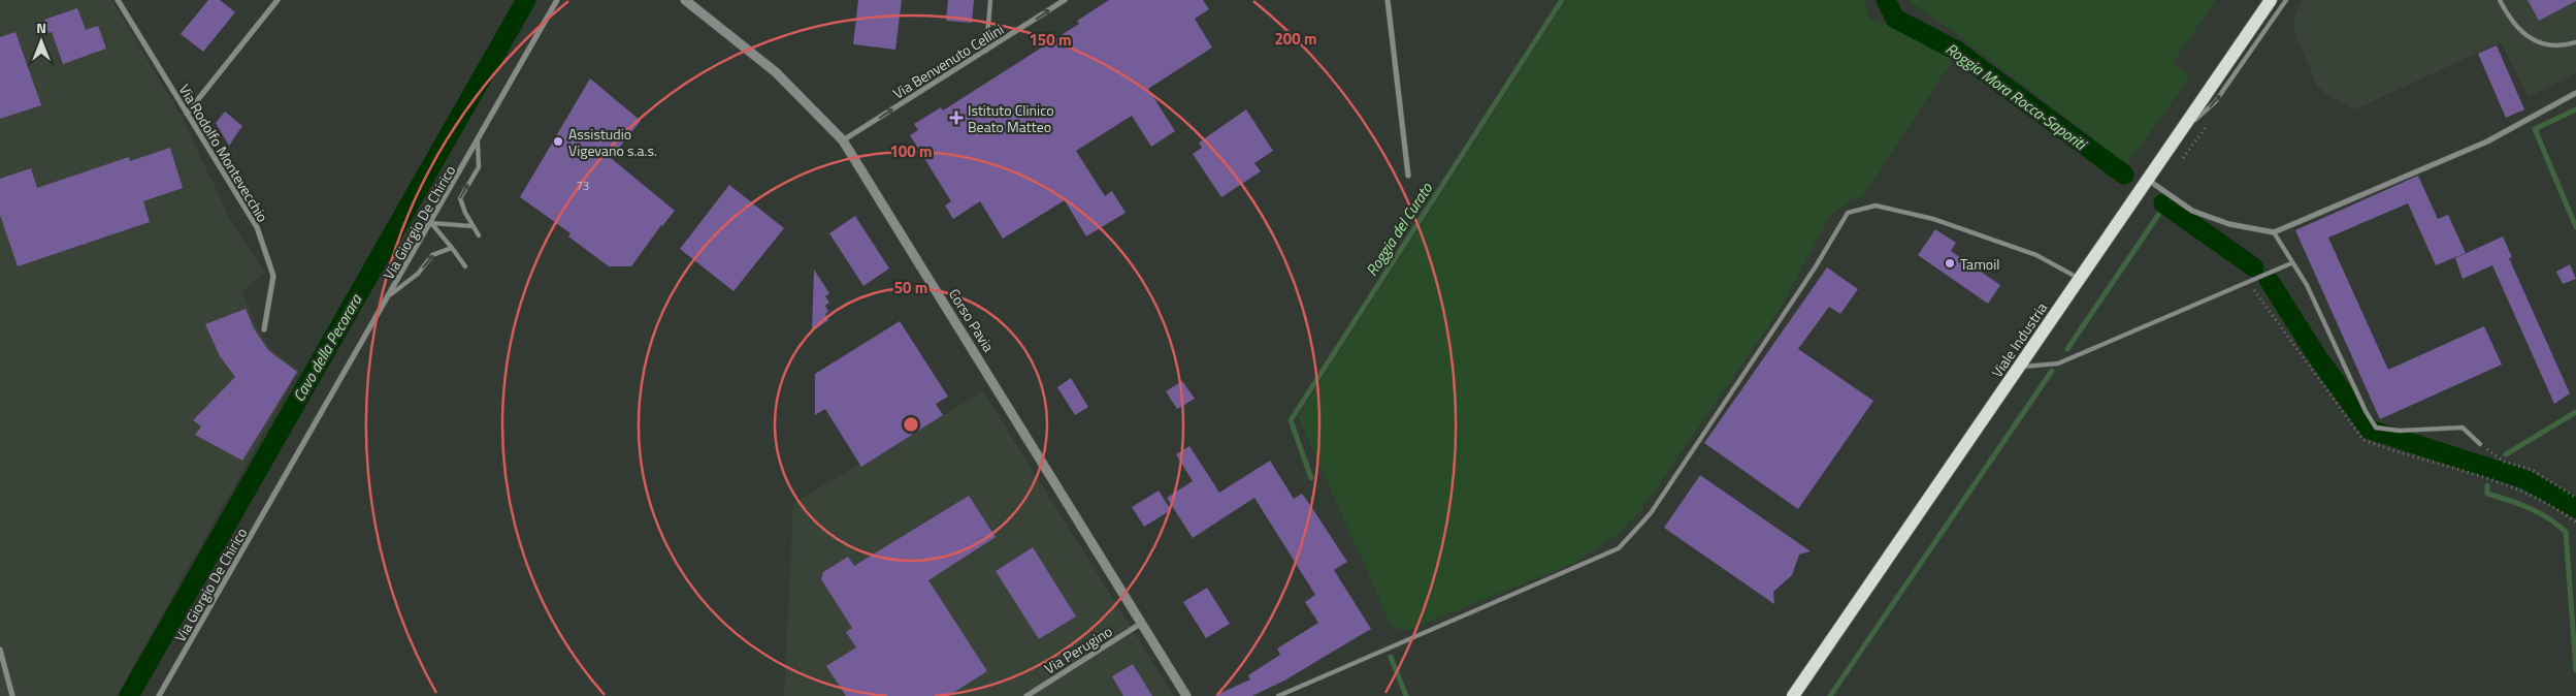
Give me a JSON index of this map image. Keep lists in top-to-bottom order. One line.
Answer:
{"streets":{"main road":["Viale Industria"],"street":["Via Benvenuto Cellini","Via Rodolfo Montevecchio","Via Giorgio De Chirico","Corso Pavia","Via Perugino"]},"crossings":[["Via Benvenuto Cellini","Corso Pavia"],["Corso Pavia","Via Perugino"]],"one_way":["Via Benvenuto Cellini"],"water":["Roggia Mora Rocca-Saporiti","Roggia del Curato","Cavo della Pecorara"],"places":{"health":["Istituto Clinico Beato Matteo"],"other":["Assistudio Vigevano s.a.s.","Tamoil"]},"house_numbers":["73"],"north":"top","rings":["200 m","150 m","100 m","50 m"]}
